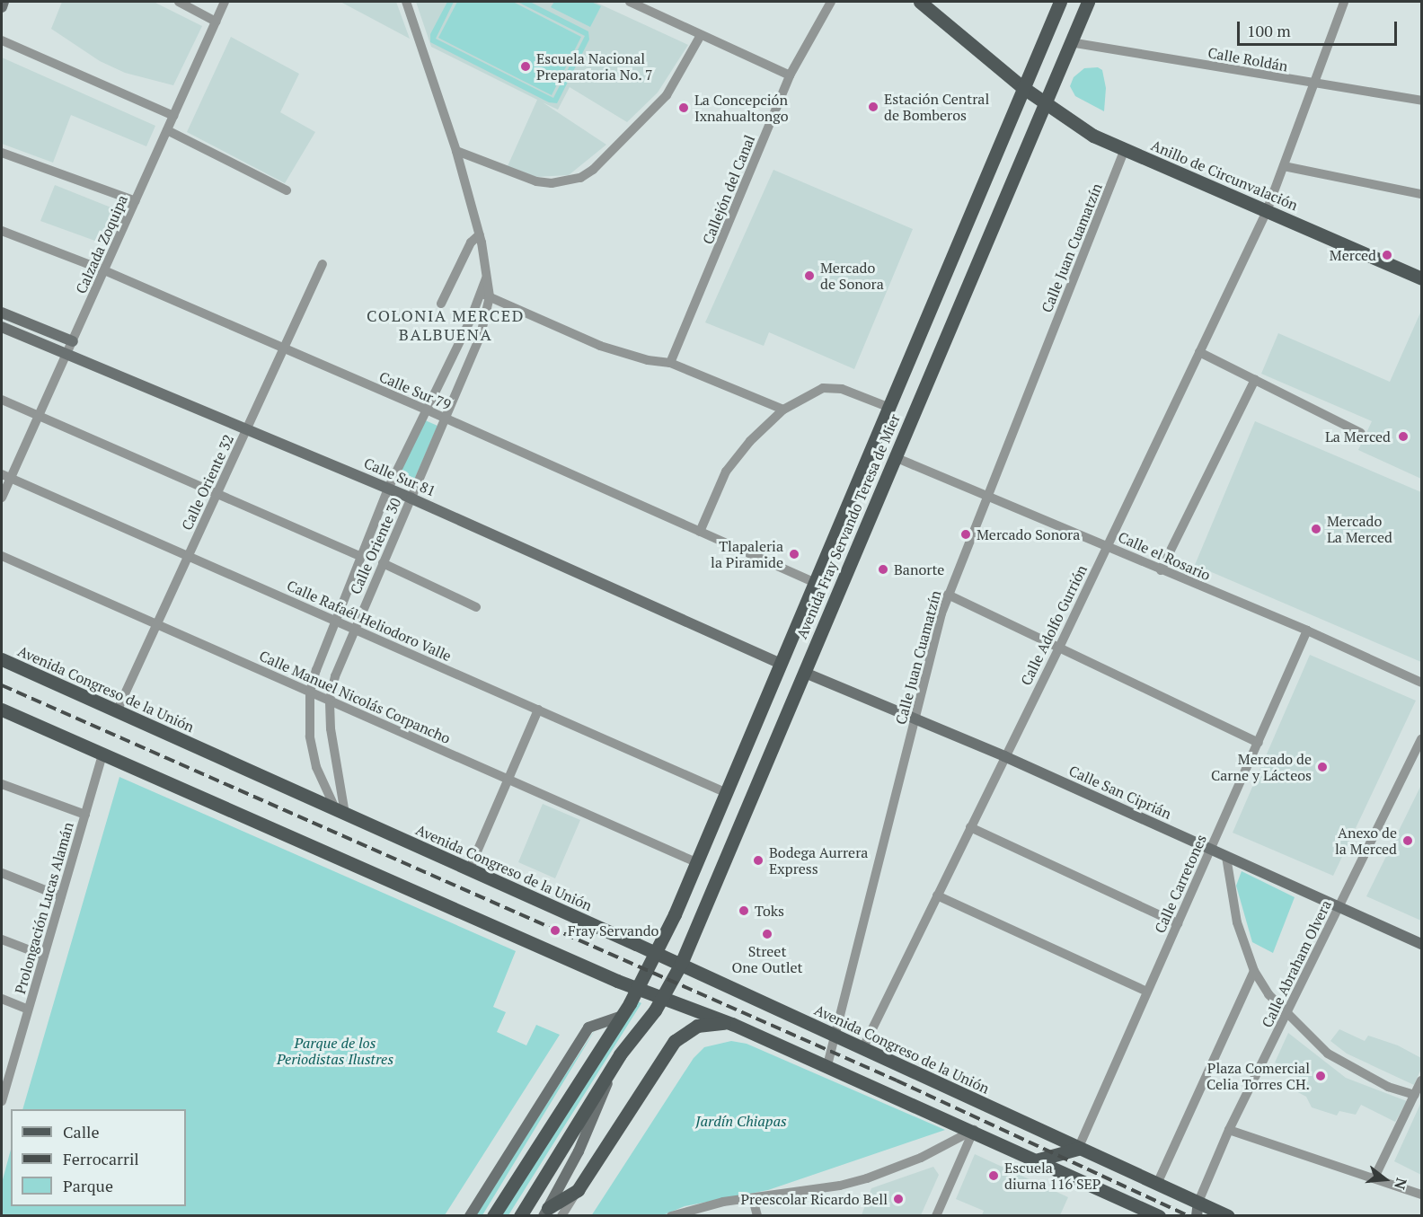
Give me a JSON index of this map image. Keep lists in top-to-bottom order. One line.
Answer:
{"streets":{"main road":["Anillo de Circunvalación","Avenida Fray Servando Teresa de Mier","Avenida Congreso de la Unión"],"street":["Calle Roldán","Callejón del Canal","Calzada Zoquipa","Calle Juan Cuamatzín","Calle Sur 79","Calle Sur 81","Calle Oriente 32","Calle Oriente 30","Calle el Rosario","Calle Rafaél Heliodoro Valle","Calle Adolfo Gurrión","Calle Manuel Nicolás Corpancho","Calle San Ciprián","Calle Carretones","Prolongación Lucas Alamán","Calle Abraham Olvera"]},"crossings":[["Calle Roldán","Avenida Fray Servando Teresa de Mier"],["Calle Roldán","Calle Adolfo Gurrión"],["Anillo de Circunvalación","Calle Juan Cuamatzín"],["Anillo de Circunvalación","Avenida Fray Servando Teresa de Mier"],["Anillo de Circunvalación","Calle Adolfo Gurrión"],["Calzada Zoquipa","Calle Sur 79"],["Calzada Zoquipa","Calle Sur 81"],["Calzada Zoquipa","Calle Rafaél Heliodoro Valle"],["Calle Juan Cuamatzín","Calle el Rosario"],["Calle Juan Cuamatzín","Avenida Congreso de la Unión"],["Calle Juan Cuamatzín","Calle San Ciprián"],["Calle Sur 79","Calle Oriente 32"],["Calle Sur 79","Avenida Fray Servando Teresa de Mier"],["Calle Sur 79","Calle Oriente 30"],["Calle Sur 81","Calle Oriente 32"],["Calle Sur 81","Avenida Fray Servando Teresa de Mier"],["Calle Sur 81","Calle Oriente 30"],["Calle Oriente 32","Calle Rafaél Heliodoro Valle"],["Calle Oriente 32","Avenida Congreso de la Unión"],["Calle Oriente 32","Calle Manuel Nicolás Corpancho"],["Avenida Fray Servando Teresa de Mier","Calle el Rosario"],["Avenida Fray Servando Teresa de Mier","Calle Rafaél Heliodoro Valle"],["Avenida Fray Servando Teresa de Mier","Avenida Congreso de la Unión"],["Avenida Fray Servando Teresa de Mier","Calle Manuel Nicolás Corpancho"],["Avenida Fray Servando Teresa de Mier","Calle San Ciprián"],["Calle Oriente 30","Calle Rafaél Heliodoro Valle"],["Calle Oriente 30","Avenida Congreso de la Unión"],["Calle Oriente 30","Calle Manuel Nicolás Corpancho"],["Calle el Rosario","Calle Adolfo Gurrión"],["Calle el Rosario","Calle Carretones"],["Calle Adolfo Gurrión","Avenida Congreso de la Unión"],["Calle Adolfo Gurrión","Calle San Ciprián"],["Avenida Congreso de la Unión","Calle Carretones"],["Avenida Congreso de la Unión","Calle Abraham Olvera"],["Calle San Ciprián","Calle Carretones"],["Calle San Ciprián","Calle Abraham Olvera"]],"districts":["COLONIA MERCED BALBUENA"],"parks":["Parque de los Periodistas Ilustres","Jardín Chiapas"],"places":["Escuela Nacional Preparatoria No. 7","Estación Central de Bomberos","La Concepción Ixnahualtongo","Merced","Mercado de Sonora","La Merced","Mercado La Merced","Mercado Sonora","Tlapaleria la Piramide","Banorte","Mercado de Carne y Lácteos","Anexo de la Merced","Bodega Aurrera Express","Toks","Fray Servando","Street One Outlet","Plaza Comercial Celia Torres CH.","Escuela diurna 116 SEP","Preescolar Ricardo Bell"],"legend":["Calle","Ferrocarril","Parque"],"scale_bar":"100 m","north":"right"}
